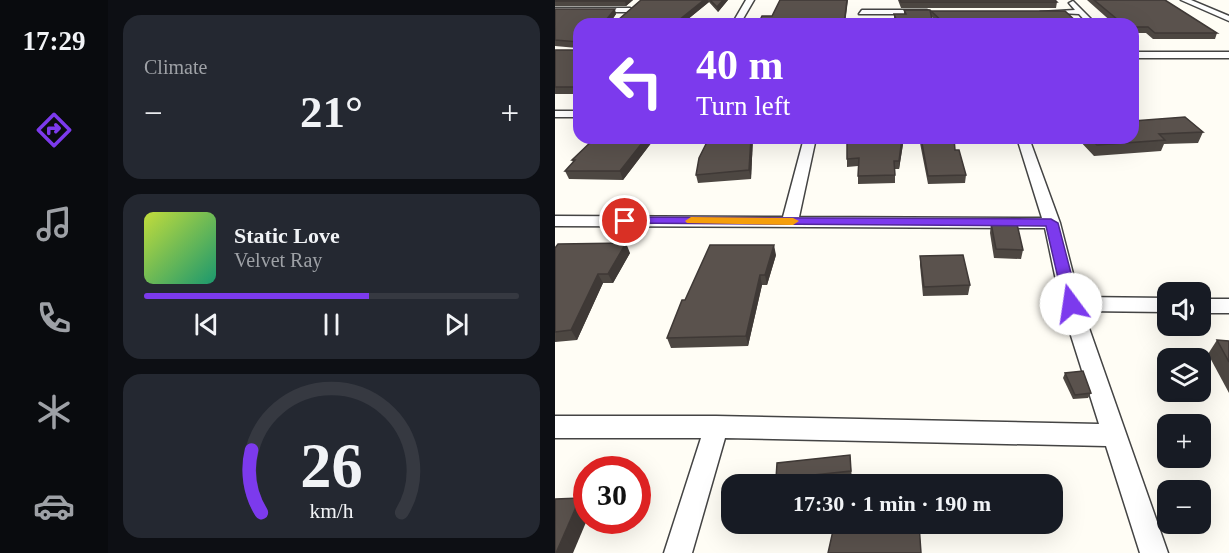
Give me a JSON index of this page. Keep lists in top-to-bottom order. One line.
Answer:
{"page":{"tabs":"17:29","tile":"Climate","turn":["40 m","Turn left"],"heat":["−","21°","+"],"song":["Static Love","Velvet Ray"],"map_buttons":["+","−"],"limit":"30","trip":"17:30 · 1 min · 190 m","gauge":["26","km/h"]}}
